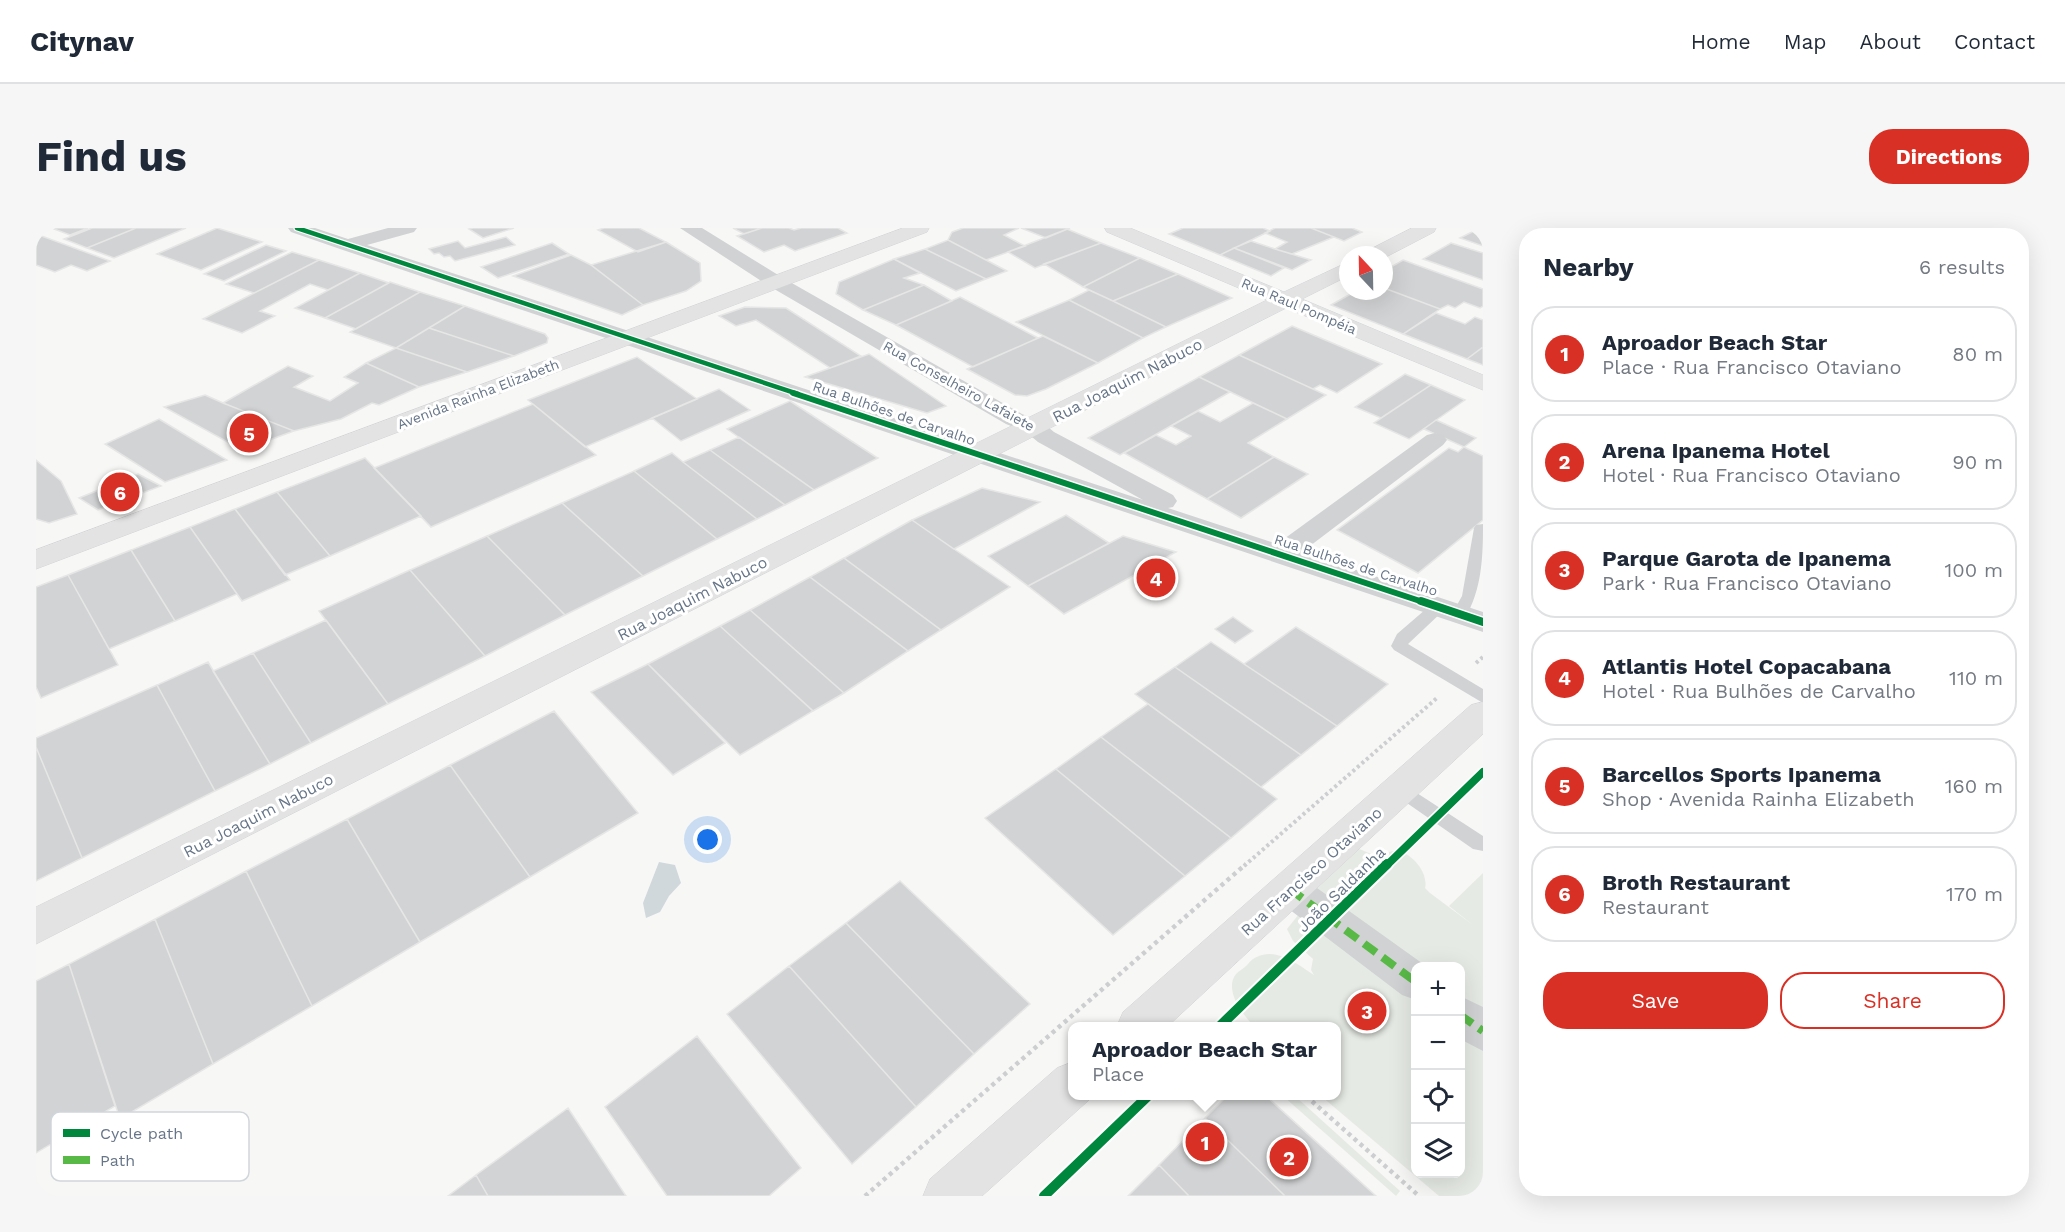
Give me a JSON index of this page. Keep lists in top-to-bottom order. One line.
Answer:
{"streets":{"main road":["Rua Raul Pompéia","Rua Joaquim Nabuco","Avenida Rainha Elizabeth","Rua Francisco Otaviano"],"street":["Rua Conselheiro Lafaiete","Rua Bulhões de Carvalho"],"cycle path":["João Saldanha"]},"crossings":[["Rua Raul Pompéia","Rua Joaquim Nabuco"],["Rua Joaquim Nabuco","Rua Conselheiro Lafaiete"],["Rua Joaquim Nabuco","Rua Bulhões de Carvalho"],["Rua Conselheiro Lafaiete","Avenida Rainha Elizabeth"],["Rua Conselheiro Lafaiete","Rua Bulhões de Carvalho"],["Avenida Rainha Elizabeth","Rua Bulhões de Carvalho"]],"legend":["Cycle path","Path"],"north":"top","page":{"header":"Citynav","nav":["Home","Map","About","Contact"],"buttons":["Directions",["Save","Share"]],"title":"Find us","heading":["Nearby","6 results"],"list":[{"mark":"1","name":"Aproador Beach Star","note":"Place · Rua Francisco Otaviano","value":"80 m"},{"mark":"2","name":"Arena Ipanema Hotel","note":"Hotel · Rua Francisco Otaviano","value":"90 m"},{"mark":"3","name":"Parque Garota de Ipanema","note":"Park · Rua Francisco Otaviano","value":"100 m"},{"mark":"4","name":"Atlantis Hotel Copacabana","note":"Hotel · Rua Bulhões de Carvalho","value":"110 m"},{"mark":"5","name":"Barcellos Sports Ipanema","note":"Shop · Avenida Rainha Elizabeth","value":"160 m"},{"mark":"6","name":"Broth Restaurant","note":"Restaurant","value":"170 m"}],"pins":["5","6","4","3","1","2"],"map_buttons":["+","−"],"popup":["Aproador Beach Star","Place"]}}
